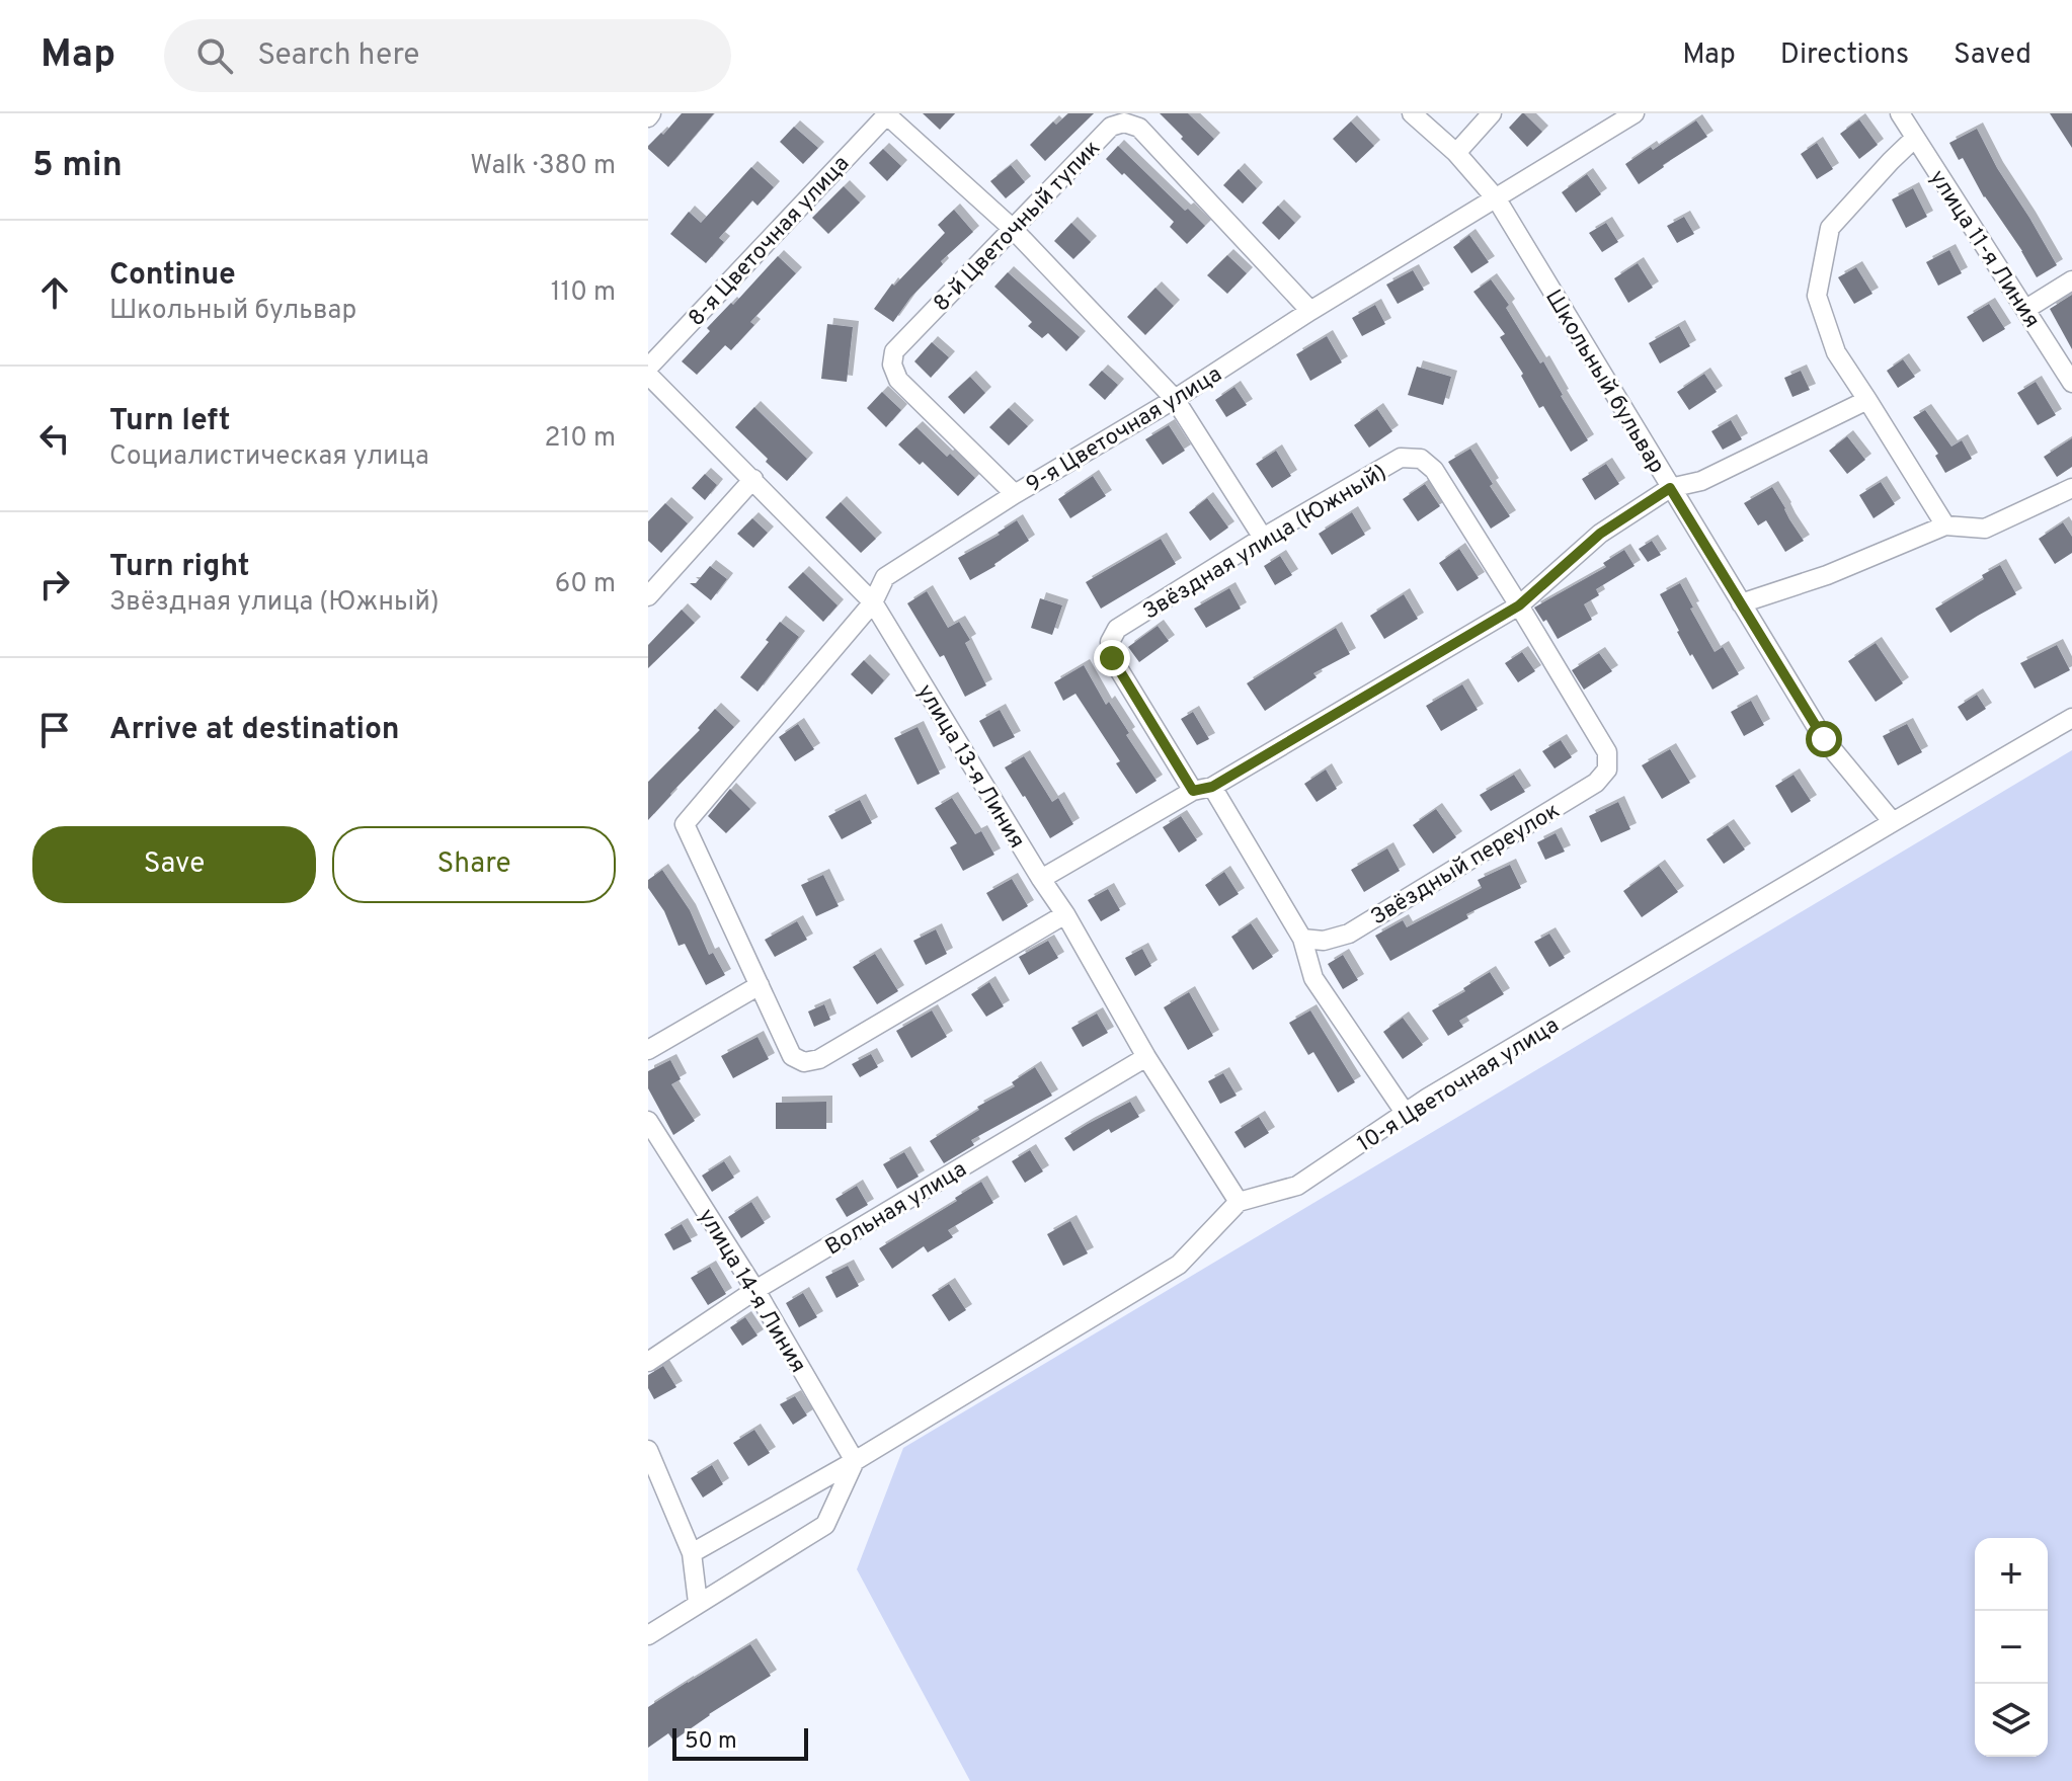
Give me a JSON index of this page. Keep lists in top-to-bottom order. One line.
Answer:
{"streets":{"street":["8-й Цветочный тупик","8-я Цветочная улица","улица 11-я Линия","Школьный бульвар","9-я Цветочная улица","Звёздная улица (Южный)","улица 13-я Линия","Звёздный переулок","10-я Цветочная улица","Вольная улица","улица 14-я Линия"]},"crossings":[["8-й Цветочный тупик","9-я Цветочная улица"],["Школьный бульвар","9-я Цветочная улица"],["Школьный бульвар","10-я Цветочная улица"],["9-я Цветочная улица","улица 13-я Линия"],["Звёздная улица (Южный)","Звёздный переулок"],["улица 13-я Линия","10-я Цветочная улица"],["улица 13-я Линия","Вольная улица"],["Вольная улица","улица 14-я Линия"]],"scale_bar":"50 m","page":{"header":"Map","search":"Search here","nav":["Map","Directions","Saved"],"heading":["5 min","Walk · 380 m"],"list":[["Continue","Школьный бульвар","110 m"],["Turn left","Социалистическая улица","210 m"],["Turn right","Звёздная улица (Южный)","60 m"],"Arrive at destination"],"buttons":["Save","Share"],"map_buttons":["+","−"],"scale":"50 m"}}
